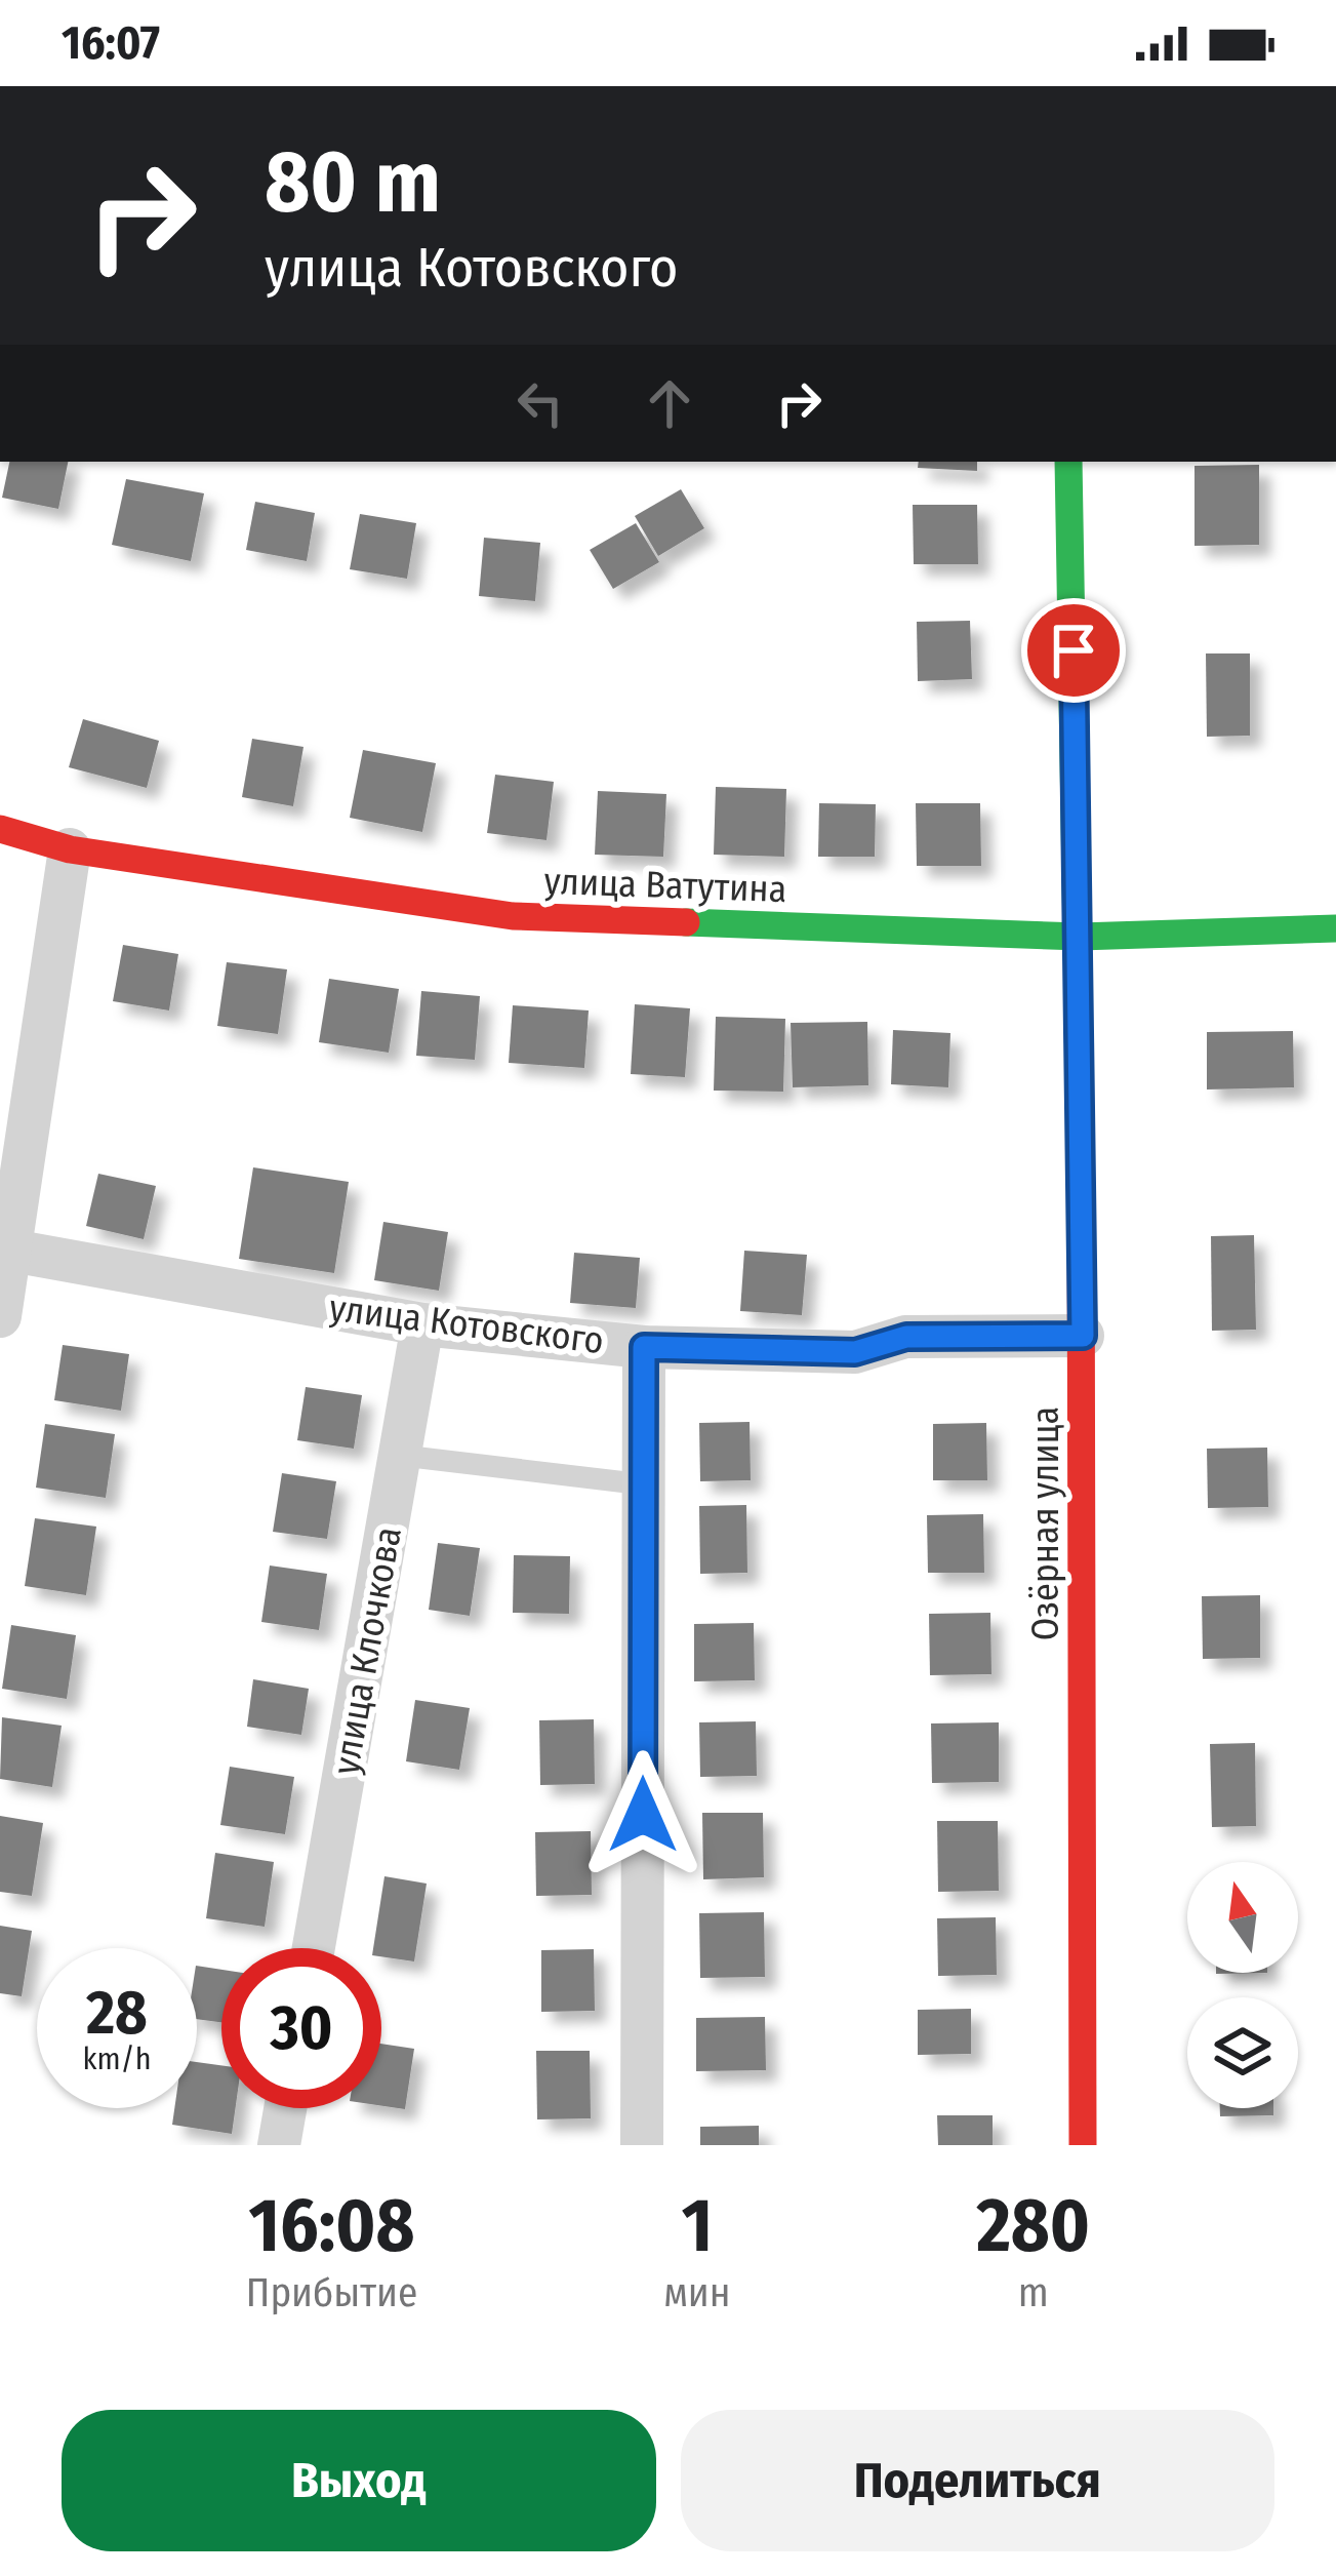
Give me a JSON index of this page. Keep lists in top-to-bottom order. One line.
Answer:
{"streets":{"street":["улица Ватутина","улица Котовского","Озёрная улица","улица Клочкова"]},"crossings":[["улица Ватутина","Озёрная улица"],["улица Котовского","Озёрная улица"],["улица Котовского","улица Клочкова"]],"north":"top","page":{"status":"16:07","turn":["80 m","улица Котовского"],"speed":"28 km/h","limit":"30","eta":["16:08","Прибытие","1","мин","280","m"],"buttons":["Выход","Поделиться"]}}
